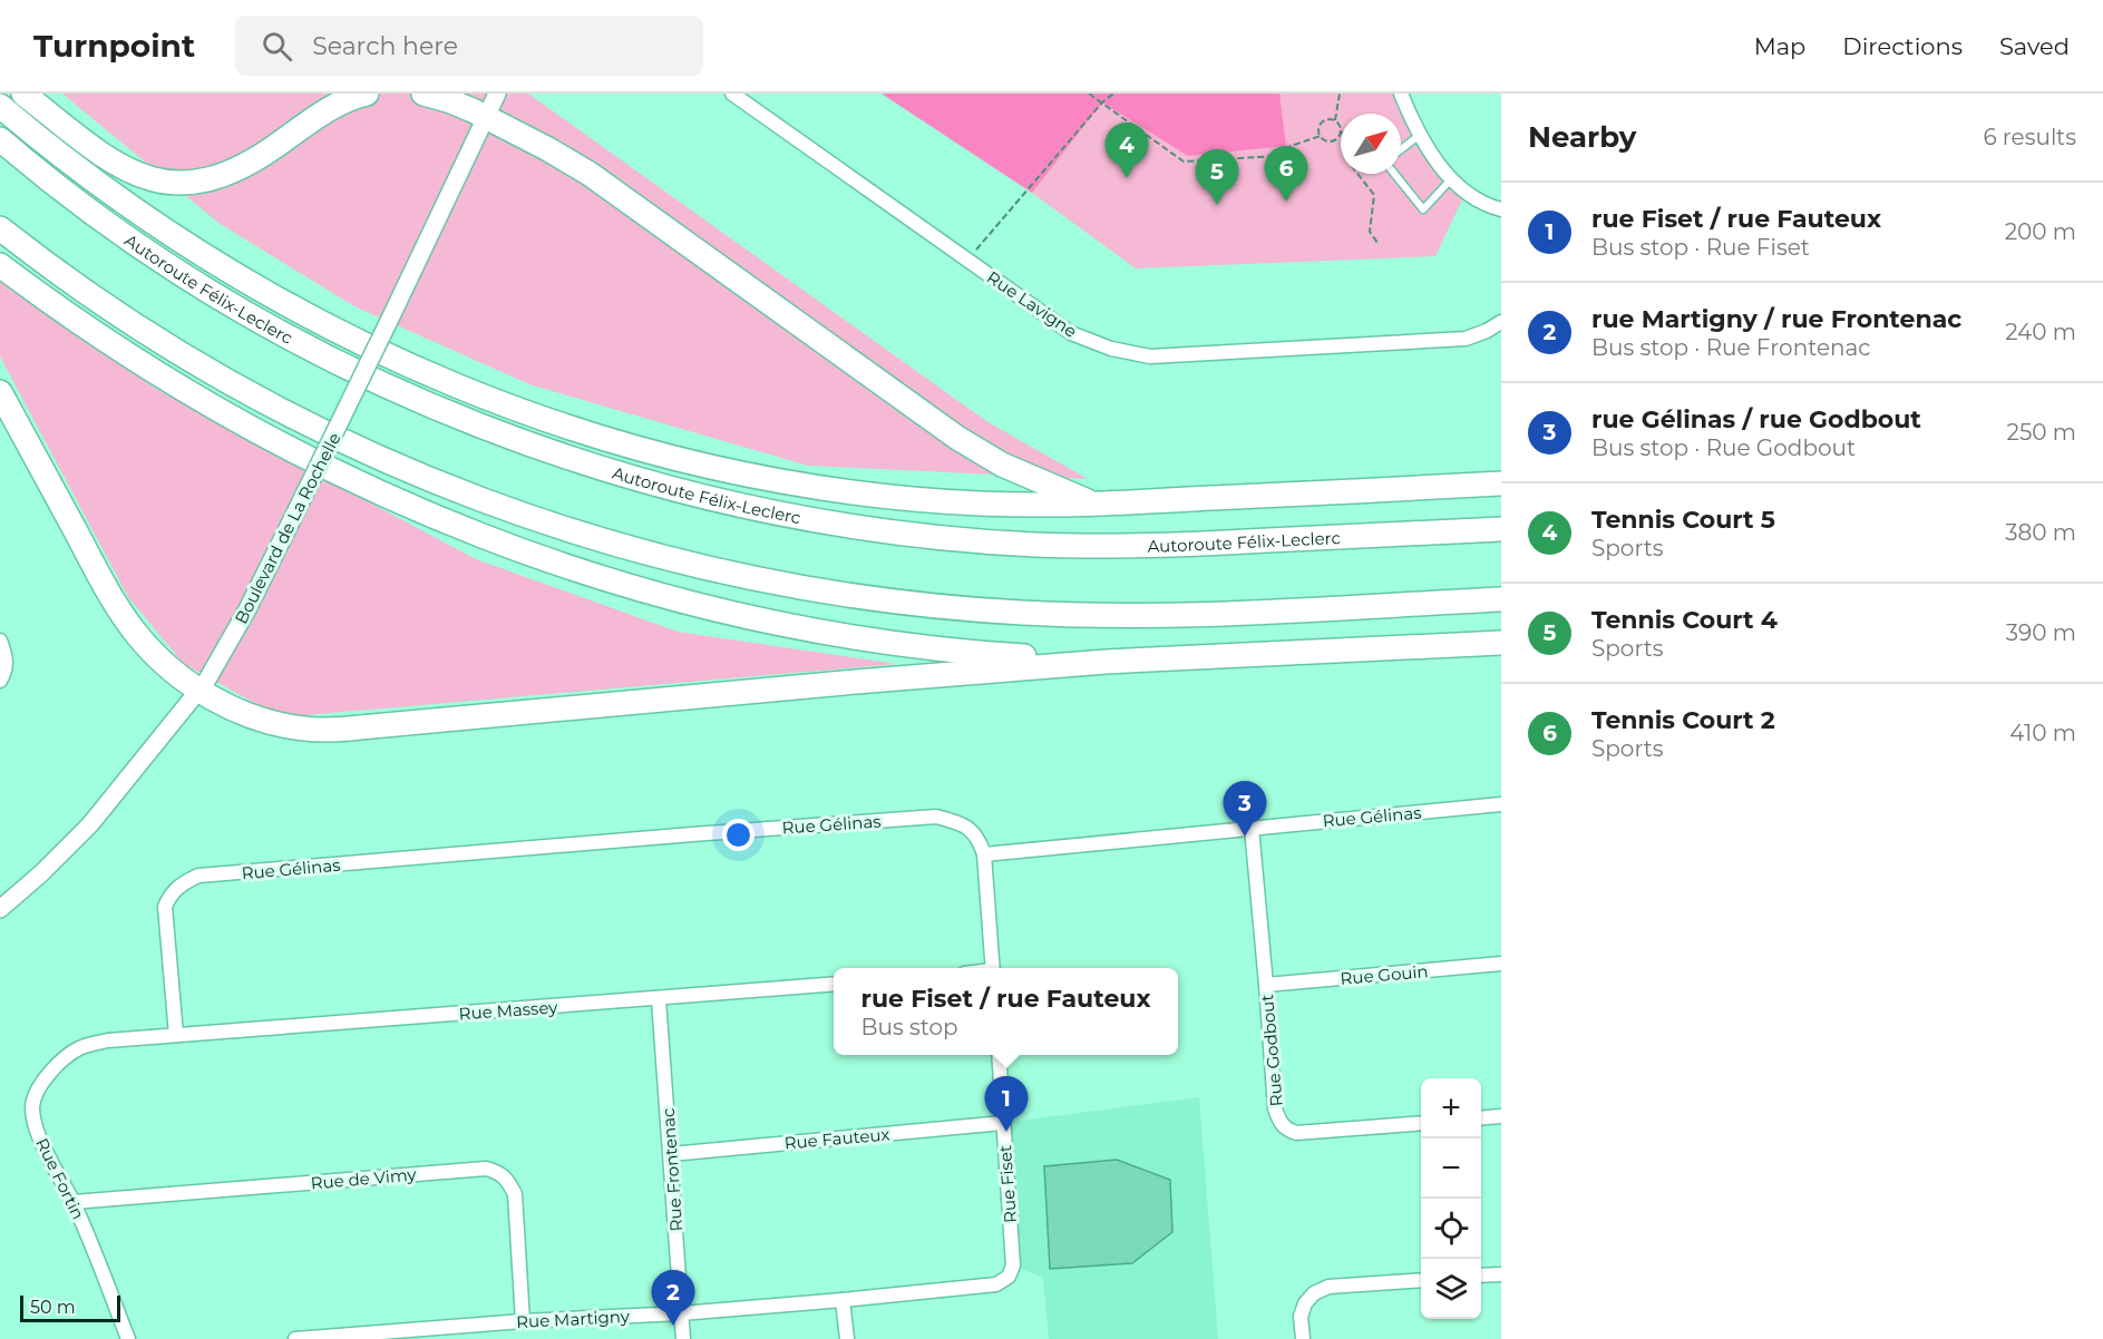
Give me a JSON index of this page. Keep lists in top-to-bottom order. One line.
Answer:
{"streets":{"highway":["Autoroute Félix-Leclerc"],"street":["Rue Lavigne","Boulevard de La Rochelle","Rue Gélinas","Rue Gouin","Rue Massey","Rue Godbout","Rue Fauteux","Rue Frontenac","Rue Fortin","Rue de Vimy","Rue Fiset","Rue Martigny"]},"crossings":[["Rue Gélinas","Rue Massey"],["Rue Gélinas","Rue Godbout"],["Rue Gélinas","Rue Fortin"],["Rue Gouin","Rue Godbout"],["Rue Massey","Rue Frontenac"],["Rue Massey","Rue Fortin"],["Rue Fauteux","Rue Frontenac"],["Rue Fauteux","Rue Fiset"],["Rue Frontenac","Rue Martigny"],["Rue Fortin","Rue de Vimy"],["Rue de Vimy","Rue Martigny"],["Rue Fiset","Rue Martigny"]],"scale_bar":"50 m","north":"top right","page":{"header":"Turnpoint","search":"Search here","nav":["Map","Directions","Saved"],"heading":["Nearby","6 results"],"pins":["4","6","5","3","1","2"],"list":[{"mark":"1","name":"rue Fiset / rue Fauteux","note":"Bus stop · Rue Fiset","value":"200 m"},{"mark":"2","name":"rue Martigny / rue Frontenac","note":"Bus stop · Rue Frontenac","value":"240 m"},{"mark":"3","name":"rue Gélinas / rue Godbout","note":"Bus stop · Rue Godbout","value":"250 m"},{"mark":"4","name":"Tennis Court 5","note":"Sports","value":"380 m"},{"mark":"5","name":"Tennis Court 4","note":"Sports","value":"390 m"},{"mark":"6","name":"Tennis Court 2","note":"Sports","value":"410 m"}],"popup":["rue Fiset / rue Fauteux","Bus stop"],"map_buttons":["+","−"],"scale":"50 m"}}
